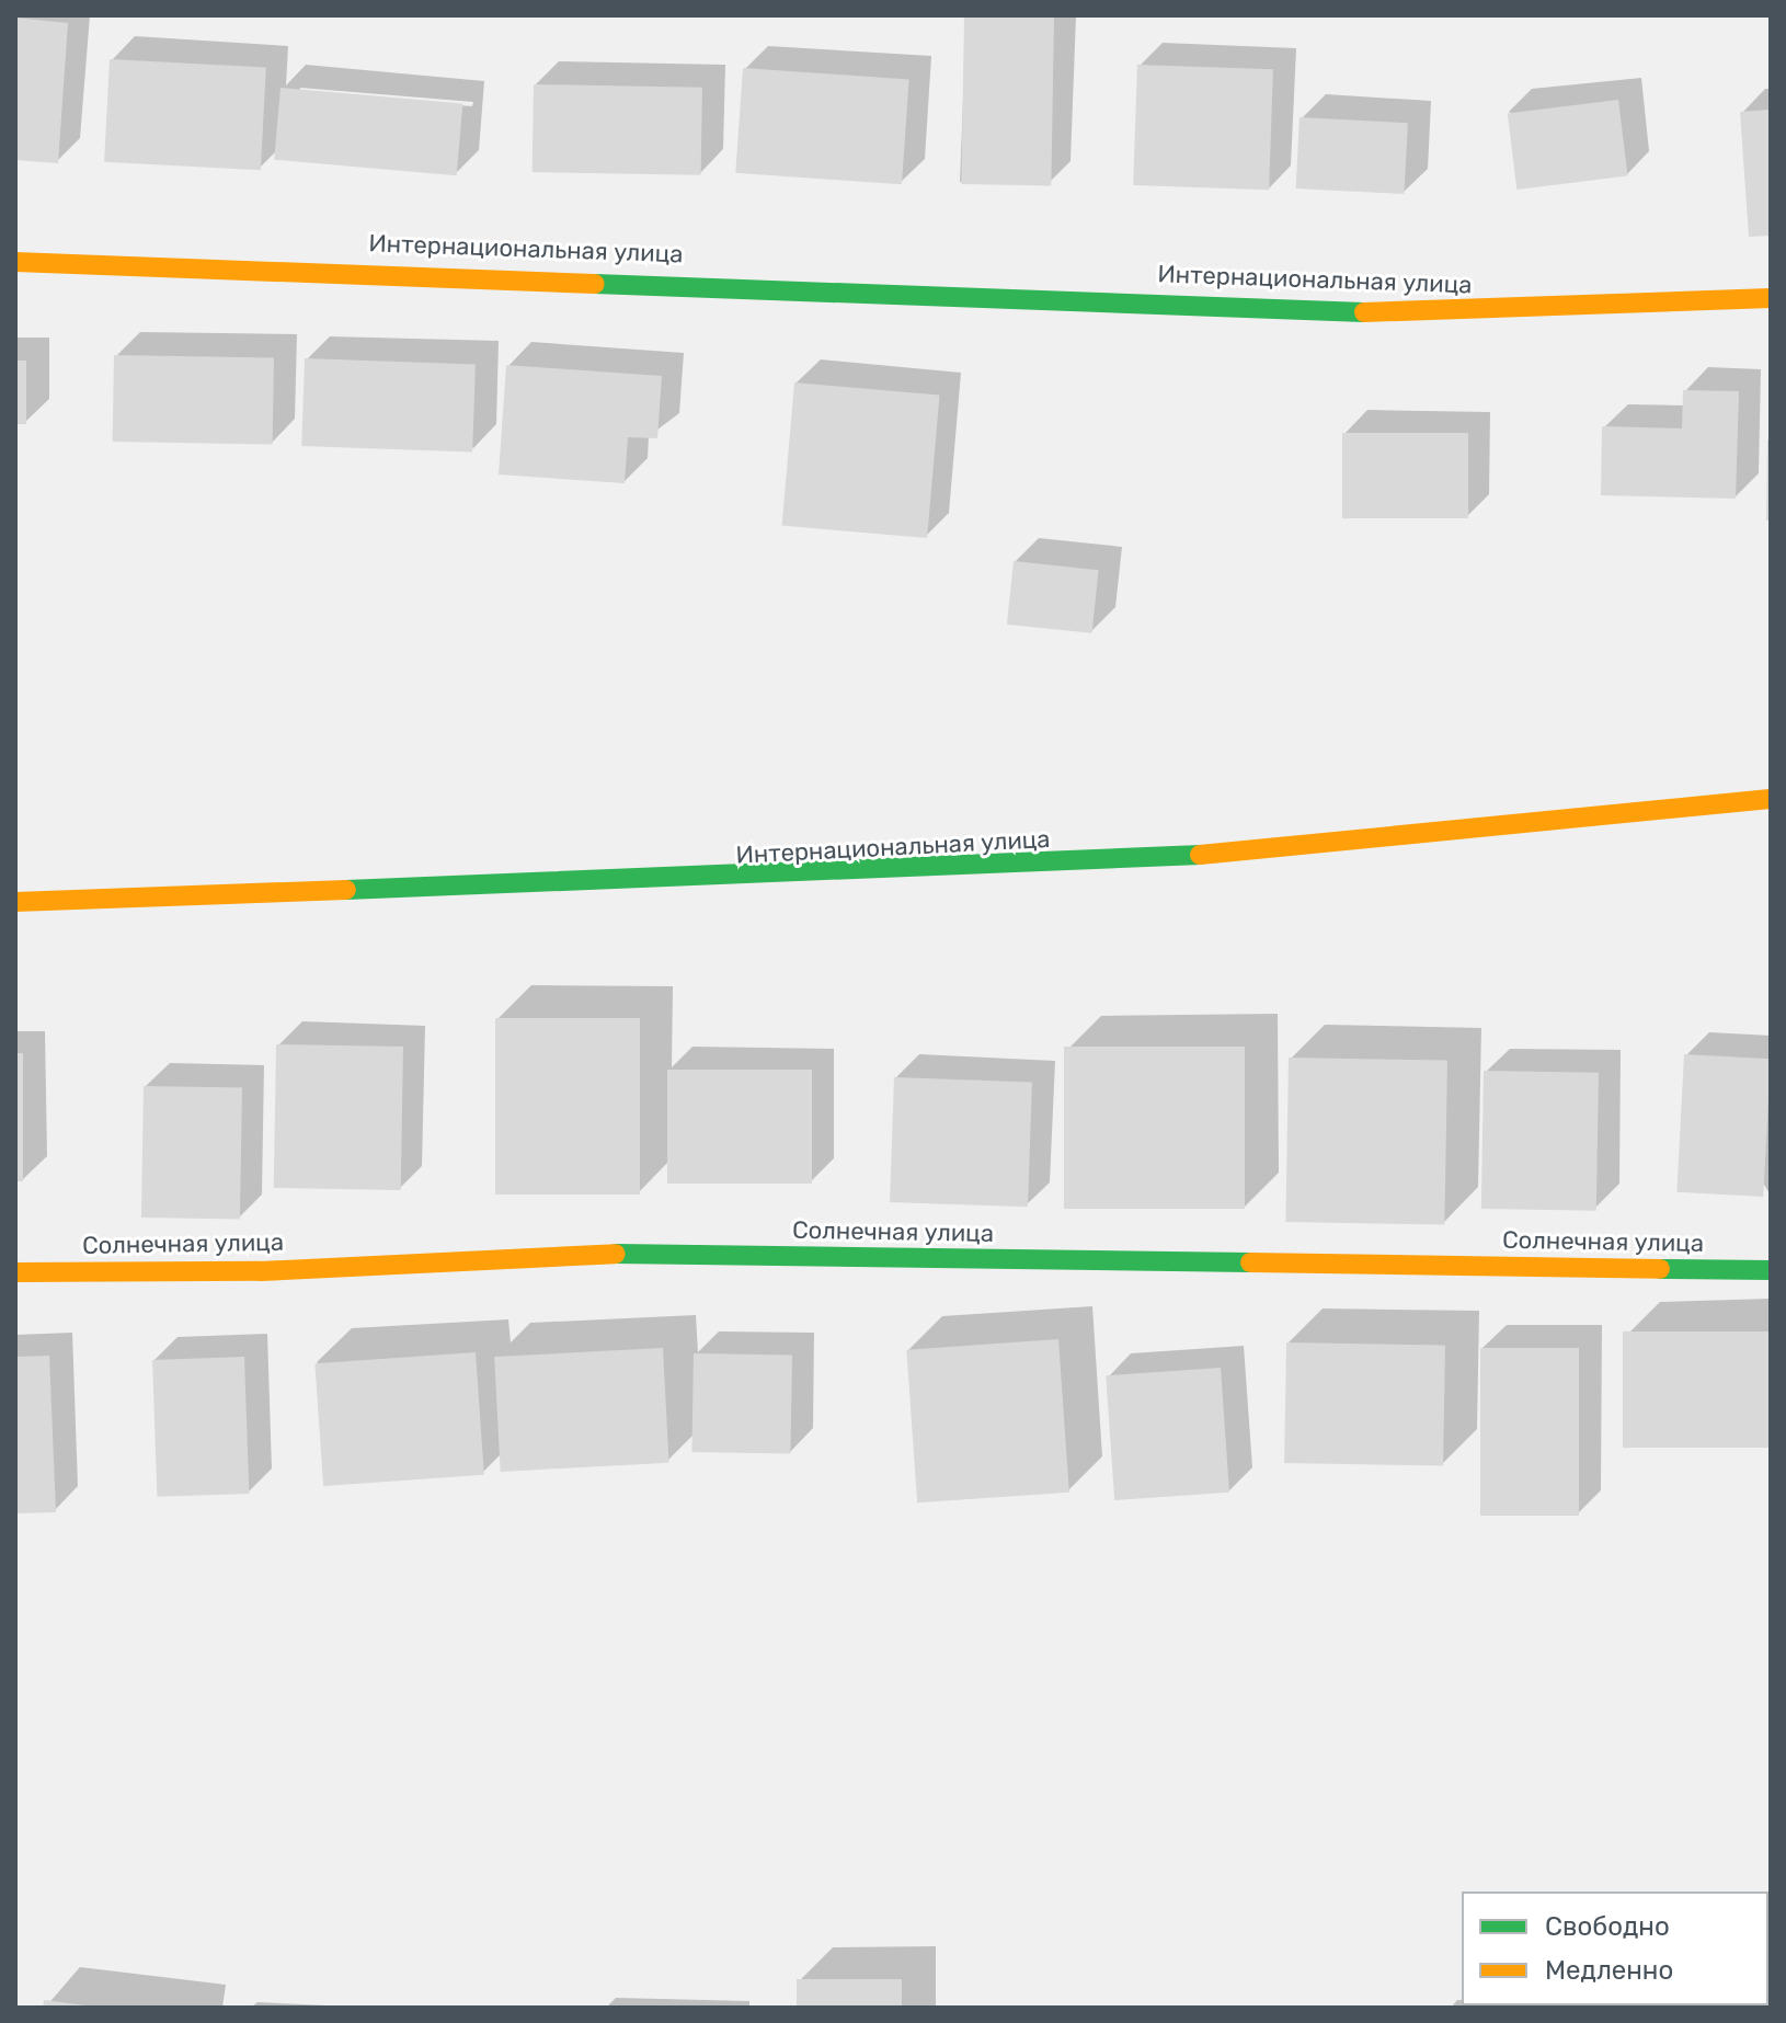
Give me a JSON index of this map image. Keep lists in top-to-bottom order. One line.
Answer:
{"streets":{"street":["Интернациональная улица","Солнечная улица"]},"legend":["Свободно","Медленно"]}
